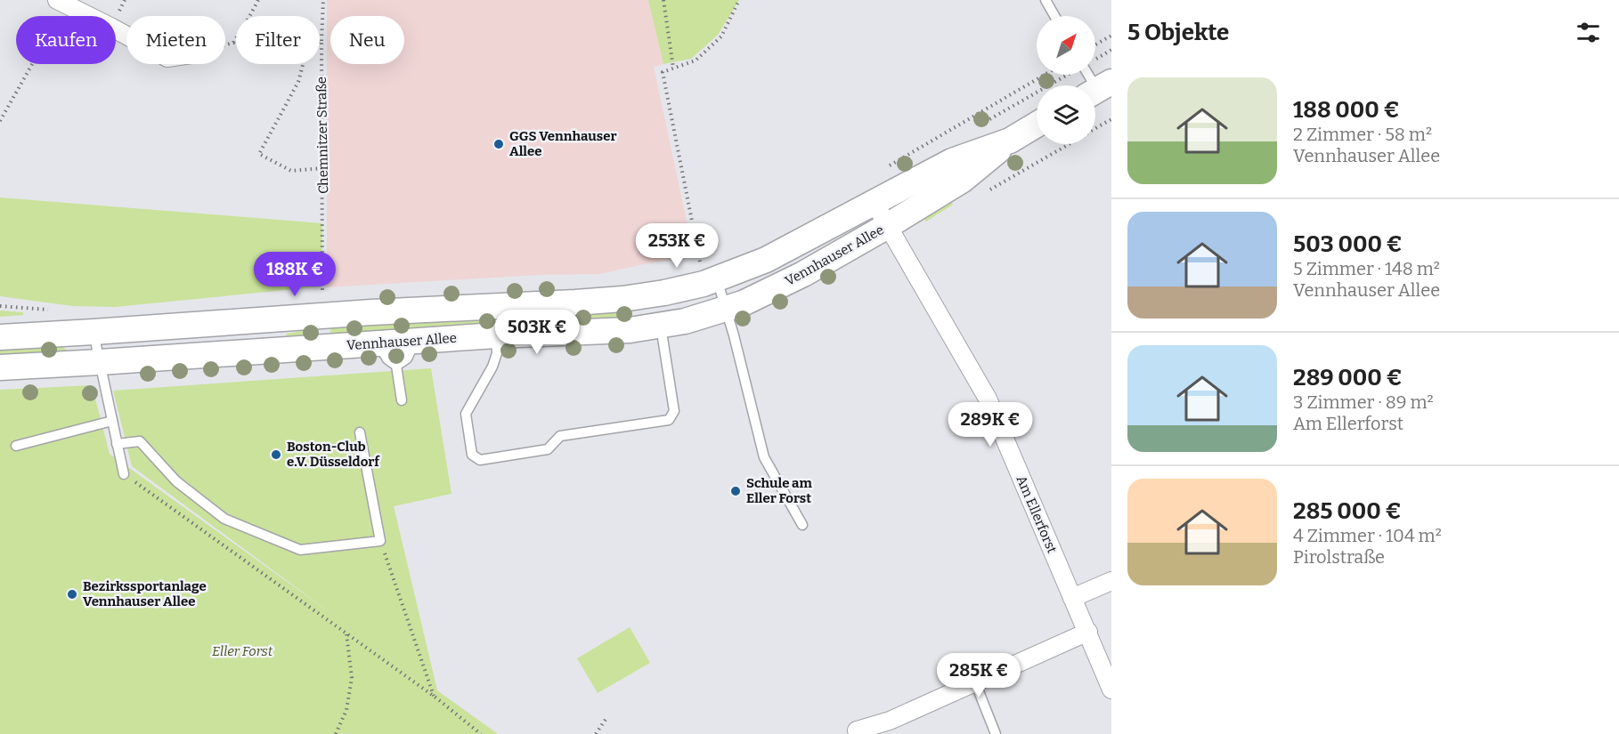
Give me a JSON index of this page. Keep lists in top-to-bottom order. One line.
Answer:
{"streets":{"main road":["Vennhauser Allee"],"street":["Am Ellerforst"],"path":["Chemnitzer Straße"]},"crossings":[["Vennhauser Allee","Am Ellerforst"]],"parks":["Eller Forst"],"places":["GGS Vennhauser Allee","Boston-Club e.V. Düsseldorf","Schule am Eller Forst","Bezirkssportanlage Vennhauser Allee"],"north":"top right","page":{"heading":"5 Objekte","chip":["Kaufen","Mieten","Filter","Neu"],"list":[{"name":"188 000 €","note":"2 Zimmer · 58 m² · Vennhauser Allee"},{"name":"503 000 €","note":"5 Zimmer · 148 m² · Vennhauser Allee"},{"name":"289 000 €","note":"3 Zimmer · 89 m² · Am Ellerforst"},{"name":"285 000 €","note":"4 Zimmer · 104 m² · Pirolstraße"}],"price":["253K €","188K €","503K €","289K €","285K €"]}}
